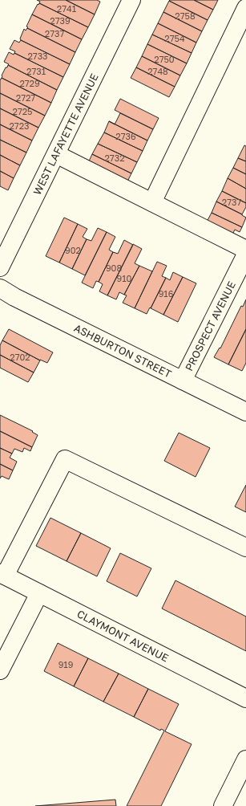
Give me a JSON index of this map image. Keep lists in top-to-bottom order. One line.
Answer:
{"streets":{"street":["WEST LAFAYETTE AVENUE","PROSPECT AVENUE","ASHBURTON STREET","CLAYMONT AVENUE"]},"crossings":[["PROSPECT AVENUE","ASHBURTON STREET"]],"house_numbers":["2741","2758","2739","2737","2754","2733","2750","2731","2748","2729","2727","2725","2723","2736","2732","2737","902","908","910","916","2702","919"]}
